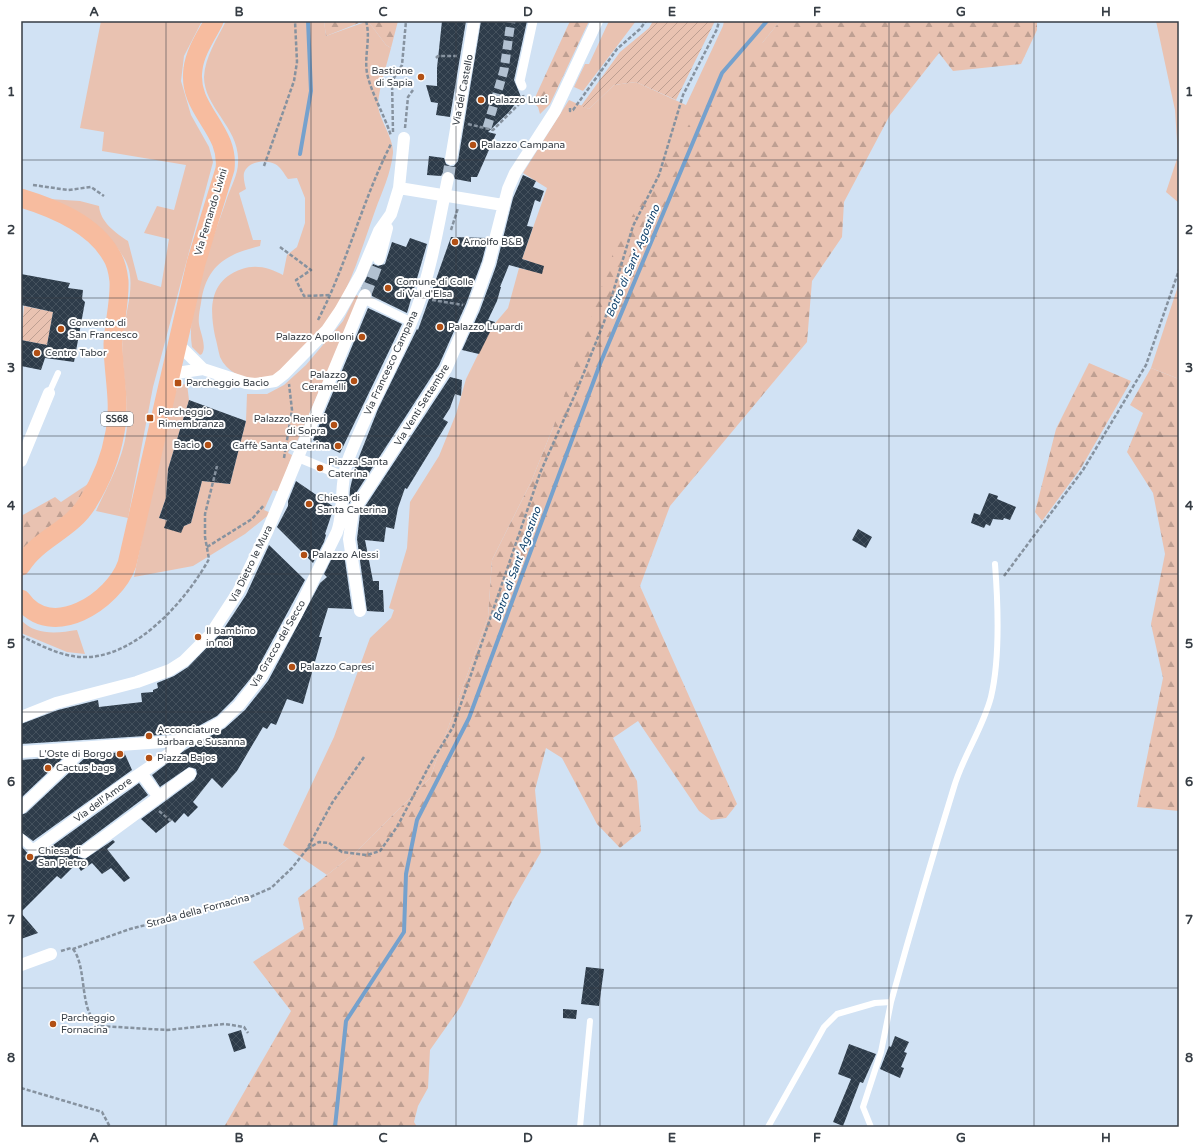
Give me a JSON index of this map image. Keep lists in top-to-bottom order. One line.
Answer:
{"streets":{"main road":["Via Fernando Livini","SS68"],"street":["Via del Castello","Via Francesco Campana","Via Venti Settembre","Via Dietro le Mura","Via Gracco del Secco","Via dell'Amore"],"path":["Strada della Fornacina"]},"crossings":[["Via Francesco Campana","Via Venti Settembre"],["Via Francesco Campana","Via Gracco del Secco"],["Via Venti Settembre","Via Gracco del Secco"],["Via Gracco del Secco","Via dell'Amore"]],"water":["Botro di Sant' Agostino"],"places":{"other":["Bastione di Sapia","Palazzo Luci","Palazzo Campana","Arnolfo B&B","Comune di Colle di Val d'Elsa","Palazzo Lupardi","Convento di San Francesco","Palazzo Apolloni","Centro Tabor","Palazzo Ceramelli","Palazzo Renieri di Sopra","Bacìo","Caffè Santa Caterina","Piazza Santa Caterina","Chiesa di Santa Caterina","Palazzo Alessi","Il bambino in noi","Palazzo Capresi","Acconciature barbara e Susanna","L'Oste di Borgo","Piazza Bajos","Cactus bags","Chiesa di San Pietro","Parcheggio Fornacina"],"transit":["Parcheggio Bacìo","Parcheggio Rimembranza"]},"grid":{"columns":["A","B","C","D","E","F","G","H"],"rows":["1","2","3","4","5","6","7","8"]}}
